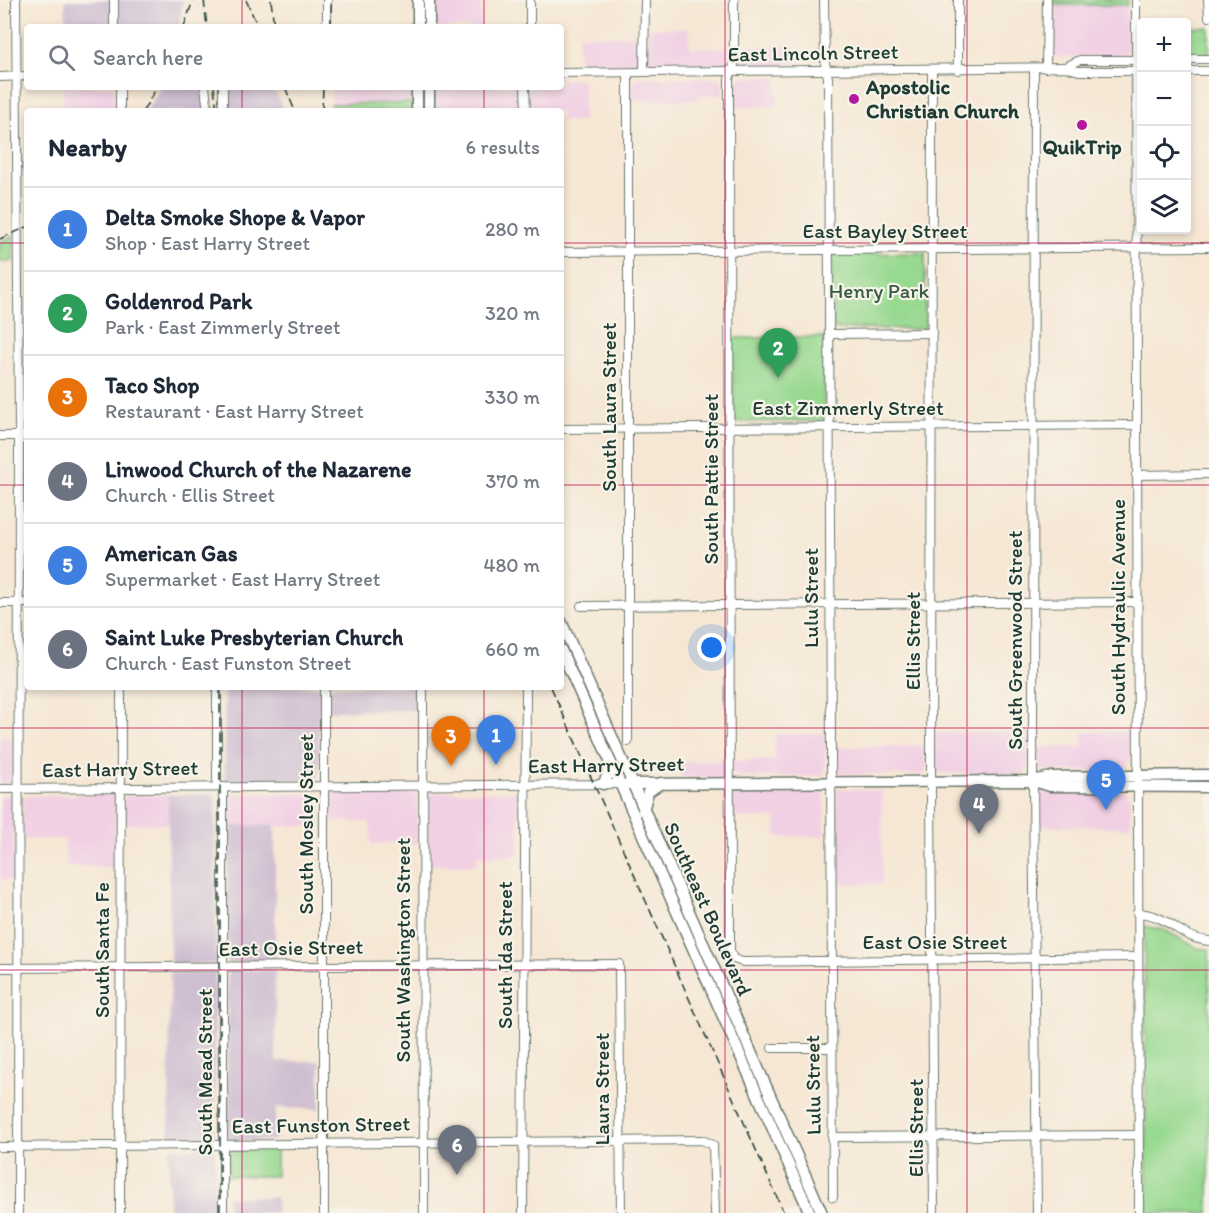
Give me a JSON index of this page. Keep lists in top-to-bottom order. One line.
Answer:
{"streets":{"main road":["East Harry Street","Southeast Boulevard"],"street":["East Lincoln Street","East Bayley Street","South Laura Street","East Zimmerly Street","South Pattie Street","Lulu Street","South Hydraulic Avenue","South Greenwood Street","Ellis Street","South Mosley Street","East Osie Street","South Santa Fe","South Washington Street","South Ida Street","South Mead Street","Laura Street","East Funston Street"]},"crossings":[["East Lincoln Street","South Laura Street"],["East Lincoln Street","South Pattie Street"],["East Lincoln Street","Lulu Street"],["East Lincoln Street","South Greenwood Street"],["East Lincoln Street","Ellis Street"],["East Bayley Street","South Laura Street"],["East Bayley Street","South Pattie Street"],["East Bayley Street","Lulu Street"],["East Bayley Street","South Hydraulic Avenue"],["East Bayley Street","South Greenwood Street"],["East Bayley Street","Ellis Street"],["South Laura Street","East Zimmerly Street"],["East Zimmerly Street","South Pattie Street"],["East Zimmerly Street","Lulu Street"],["East Zimmerly Street","South Hydraulic Avenue"],["East Zimmerly Street","South Greenwood Street"],["East Zimmerly Street","Ellis Street"],["South Pattie Street","East Harry Street"],["South Pattie Street","East Osie Street"],["Lulu Street","East Harry Street"],["Lulu Street","East Osie Street"],["South Hydraulic Avenue","East Harry Street"],["South Hydraulic Avenue","East Osie Street"],["South Greenwood Street","East Harry Street"],["South Greenwood Street","East Osie Street"],["Ellis Street","East Harry Street"],["Ellis Street","East Osie Street"],["East Harry Street","South Mosley Street"],["East Harry Street","Southeast Boulevard"],["East Harry Street","South Santa Fe"],["East Harry Street","South Washington Street"],["East Harry Street","South Ida Street"],["East Harry Street","South Mead Street"],["South Mosley Street","East Osie Street"],["South Mosley Street","East Funston Street"],["East Osie Street","South Santa Fe"],["East Osie Street","South Washington Street"],["East Osie Street","South Ida Street"],["East Osie Street","South Mead Street"],["East Osie Street","Laura Street"],["South Santa Fe","East Funston Street"],["South Washington Street","East Funston Street"],["South Ida Street","East Funston Street"],["South Mead Street","East Funston Street"],["Laura Street","East Funston Street"]],"parks":["Henry Park"],"places":["Apostolic Christian Church","QuikTrip"],"page":{"map_buttons":["+","−"],"search":"Search here","heading":["Nearby","6 results"],"list":[{"mark":"1","name":"Delta Smoke Shope & Vapor","note":"Shop · East Harry Street","value":"280 m"},{"mark":"2","name":"Goldenrod Park","note":"Park · East Zimmerly Street","value":"320 m"},{"mark":"3","name":"Taco Shop","note":"Restaurant · East Harry Street","value":"330 m"},{"mark":"4","name":"Linwood Church of the Nazarene","note":"Church · Ellis Street","value":"370 m"},{"mark":"5","name":"American Gas","note":"Supermarket · East Harry Street","value":"480 m"},{"mark":"6","name":"Saint Luke Presbyterian Church","note":"Church · East Funston Street","value":"660 m"}],"pins":["2","1","3","5","4","6"]}}
